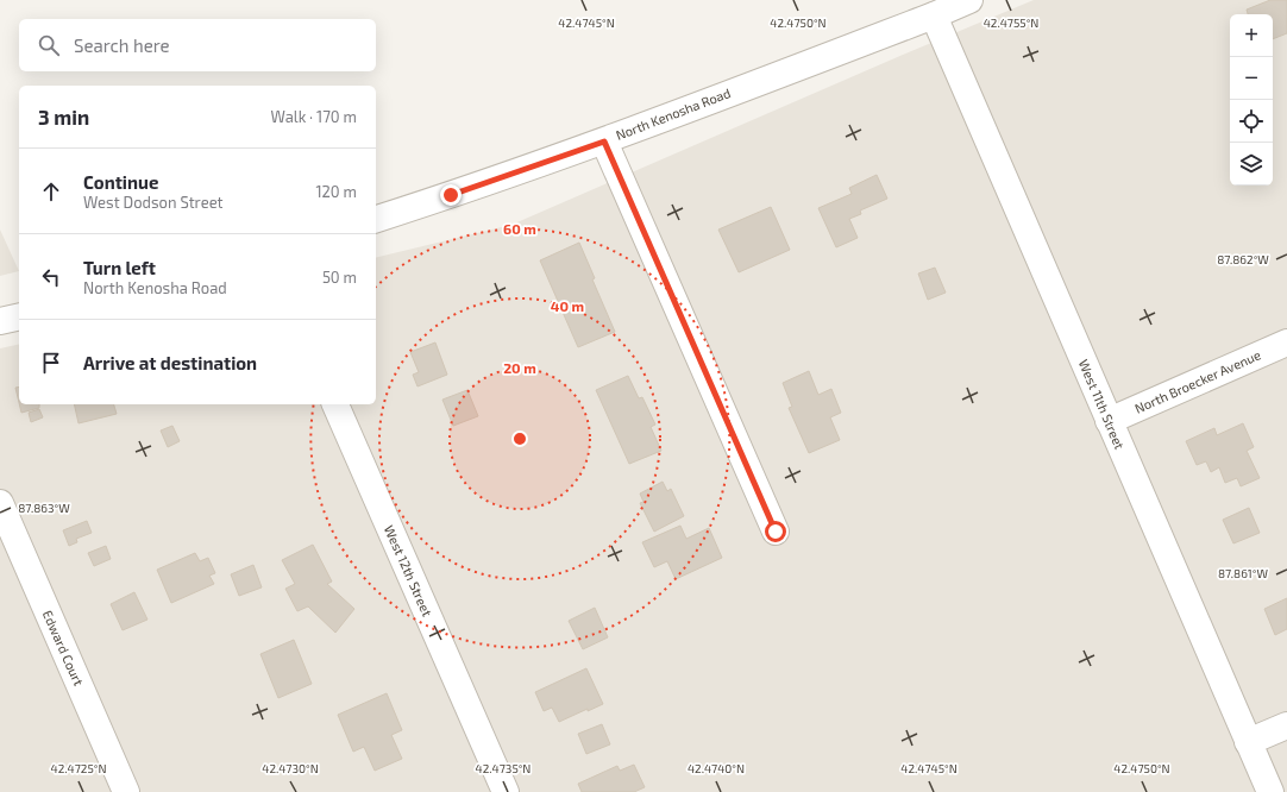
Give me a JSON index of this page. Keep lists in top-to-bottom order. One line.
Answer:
{"streets":{"street":["North Kenosha Road","North Broecker Avenue","West 11th Street","West 12th Street","Edward Court"]},"crossings":[["North Kenosha Road","West 11th Street"],["North Broecker Avenue","West 11th Street"]],"page":{"map_buttons":["+","−"],"search":"Search here","heading":["3 min","Walk · 170 m"],"list":[["Continue","West Dodson Street","120 m"],["Turn left","North Kenosha Road","50 m"],"Arrive at destination"]},"coordinates":["42.4745°N","42.4750°N","42.4755°N","87.862°W","87.863°W","87.861°W","42.4725°N","42.4730°N","42.4735°N","42.4740°N"],"rings":["60 m","40 m","20 m"]}
